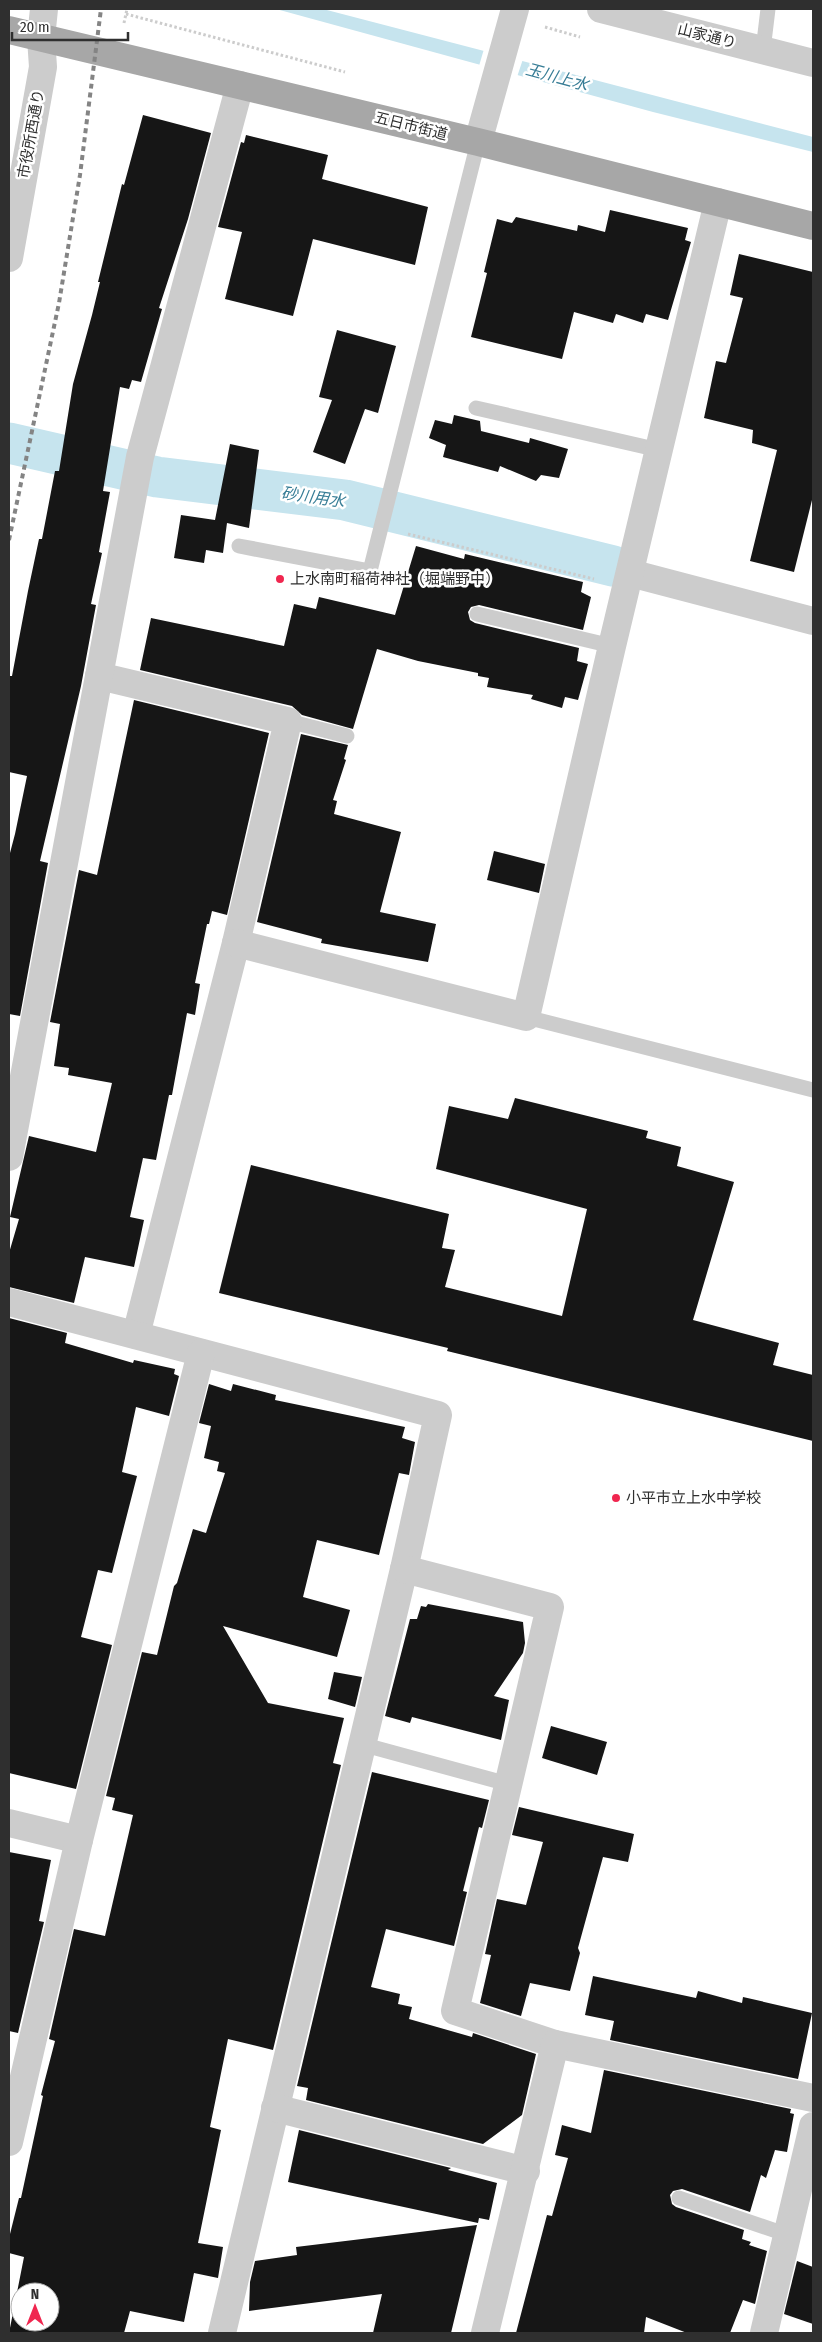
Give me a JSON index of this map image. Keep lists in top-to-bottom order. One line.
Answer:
{"streets":{"main road":["五日市街道"],"street":["山家通り","市役所西通り"]},"crossings":[["五日市街道","市役所西通り"]],"water":["玉川上水","砂川用水"],"places":["上水南町稲荷神社（堀端野中）","小平市立上水中学校"],"scale_bar":"20 m","north":"top"}
